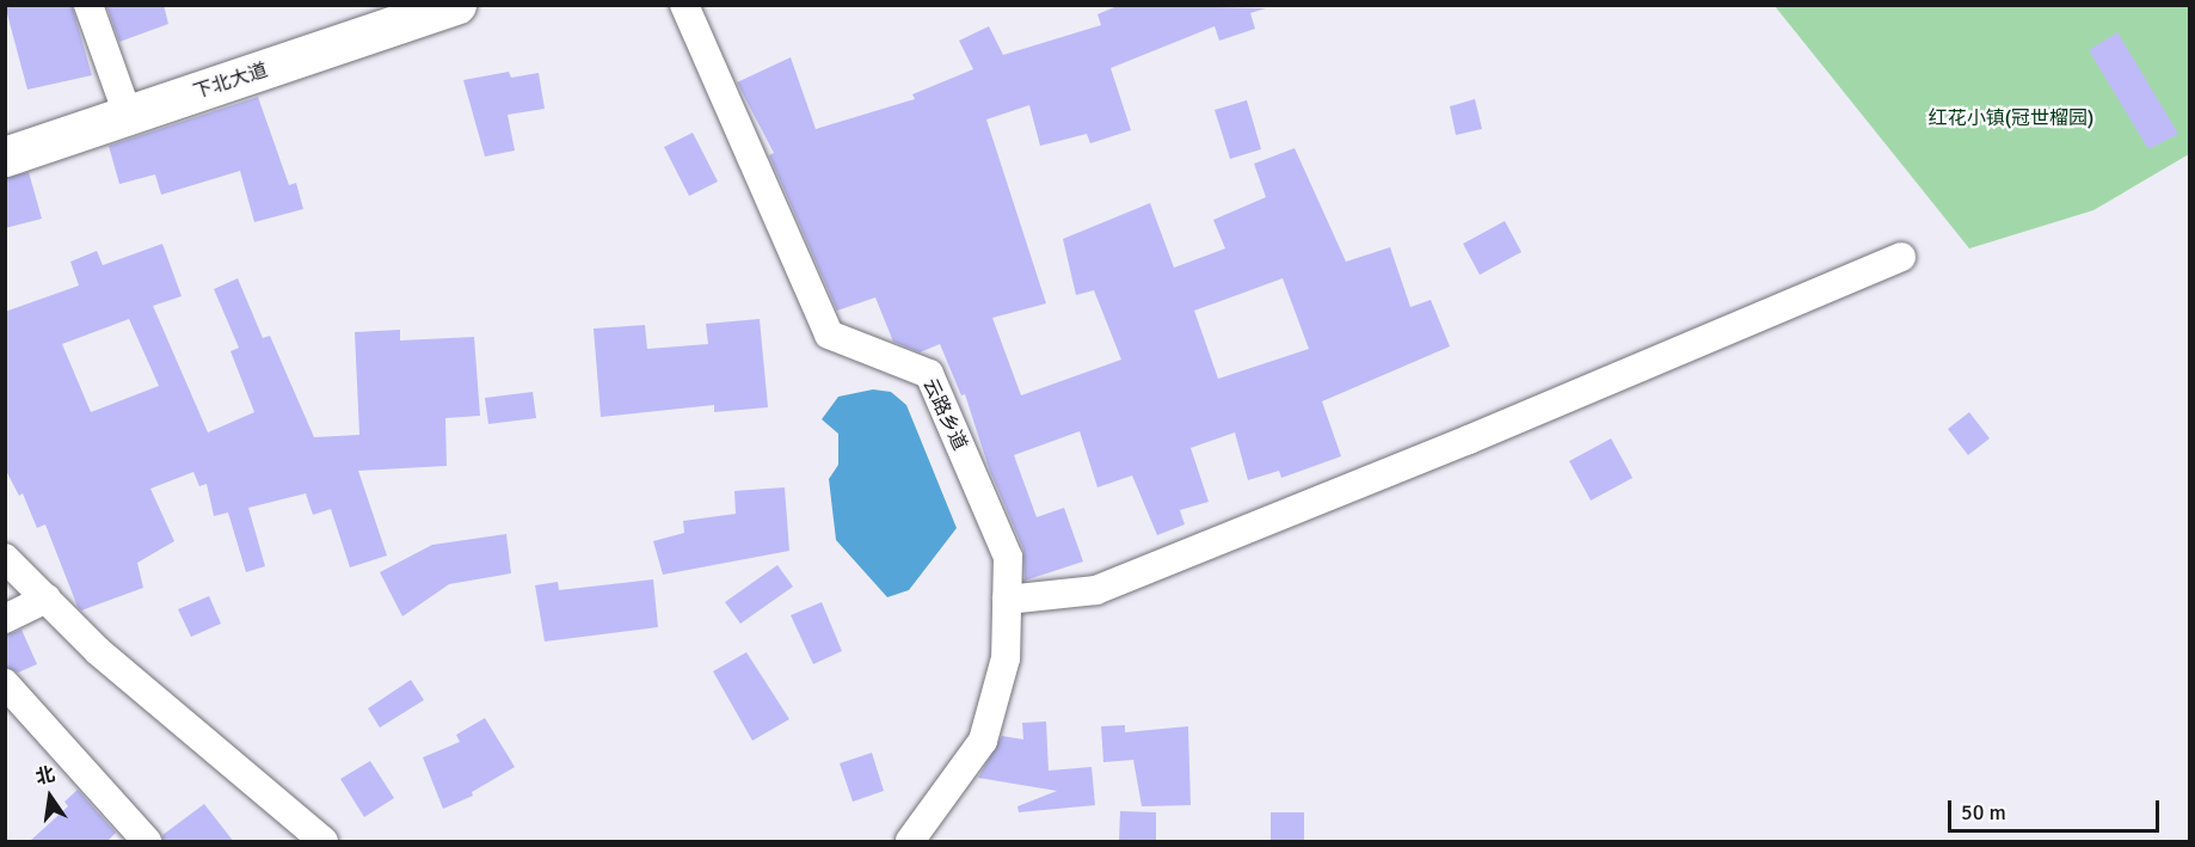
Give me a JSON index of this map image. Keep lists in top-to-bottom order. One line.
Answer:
{"streets":{"street":["下北大道","云路乡道"]},"parks":["红花小镇(冠世榴园)"],"scale_bar":"50 m","north":"top"}
